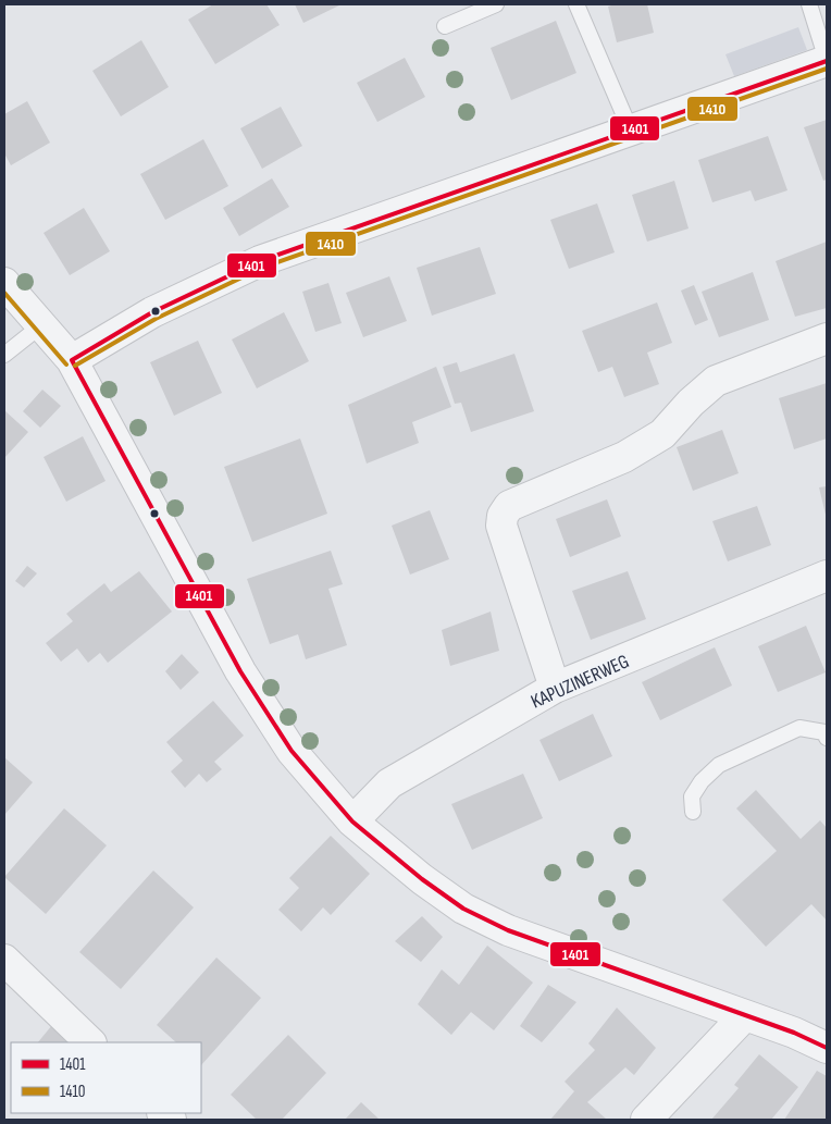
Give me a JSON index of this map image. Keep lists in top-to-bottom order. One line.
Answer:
{"streets":{"street":["KAPUZINERWEG"]},"lines":["transit line 1401","transit line 1410"],"legend":["1401","1410"]}
